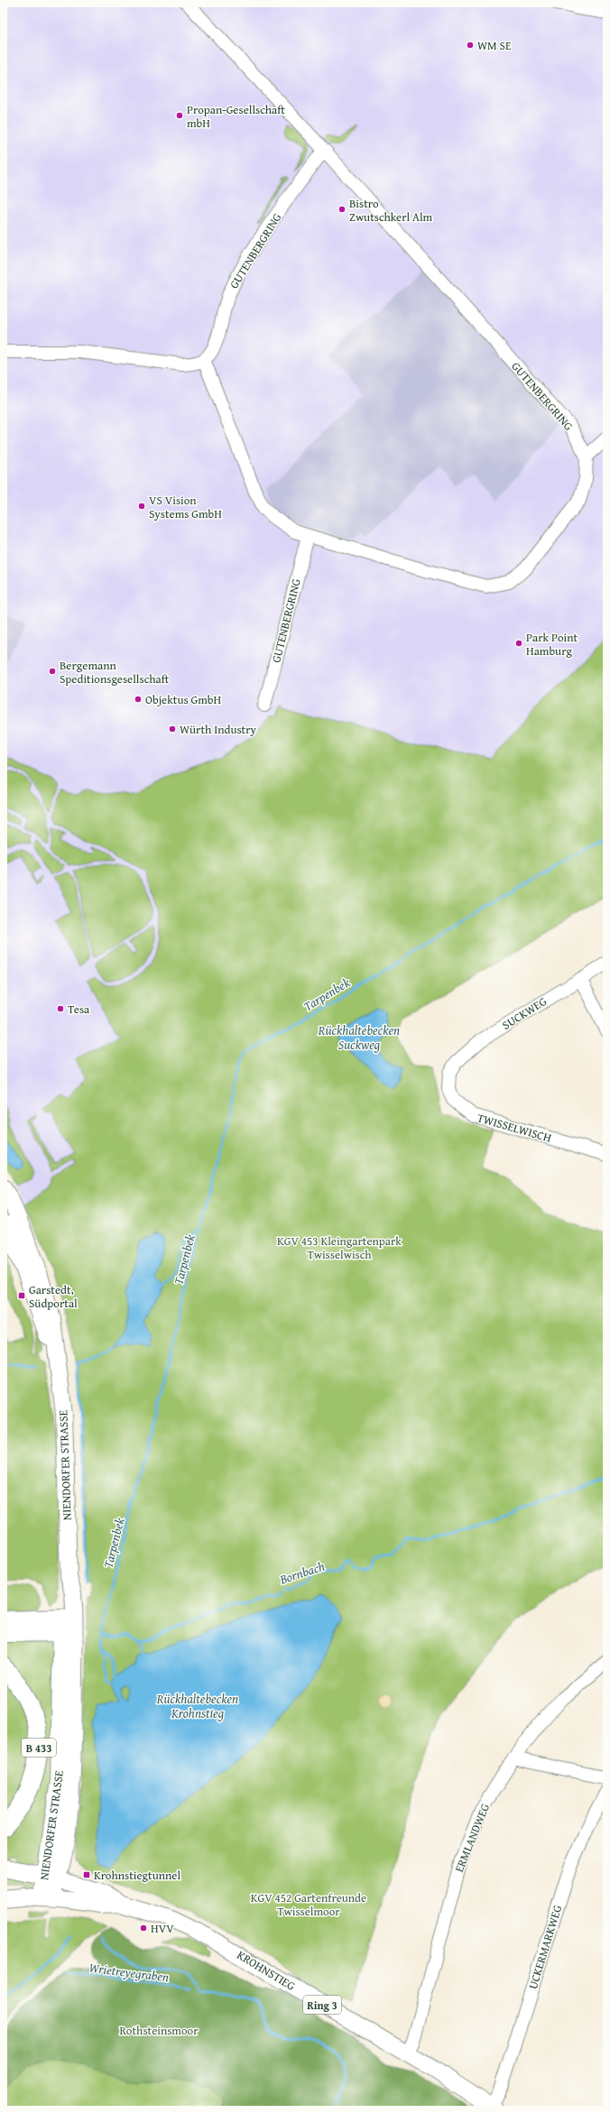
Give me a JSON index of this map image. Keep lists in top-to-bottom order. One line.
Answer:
{"streets":{"highway":["B 433","KROHNSTIEG","Ring 3"],"main road":["NIENDORFER STRASSE"],"street":["GUTENBERGRING","SUCKWEG","TWISSELWISCH","ERMLANDWEG","UCKERMARKWEG"]},"crossings":[["SUCKWEG","TWISSELWISCH"],["NIENDORFER STRASSE","KROHNSTIEG"],["ERMLANDWEG","KROHNSTIEG"],["UCKERMARKWEG","KROHNSTIEG"]],"water":["Tarpenbek","Rückhaltebecken Suckweg","Bornbach","Rückhaltebecken Krohnstieg","Wrietreyegraben"],"parks":["KGV 453 Kleingartenpark Twisselwisch","KGV 452 Gartenfreunde Twisselmoor","Rothsteinsmoor"],"places":{"other":["WM SE","Propan-Gesellschaft mbH","Bistro Zwutschkerl Alm","VS Vision Systems GmbH","Park Point Hamburg","Bergemann Speditionsgesellschaft","Objektus GmbH","Würth Industry","Tesa","HVV"],"transit":["Garstedt, Südportal","Krohnstiegtunnel"]}}
